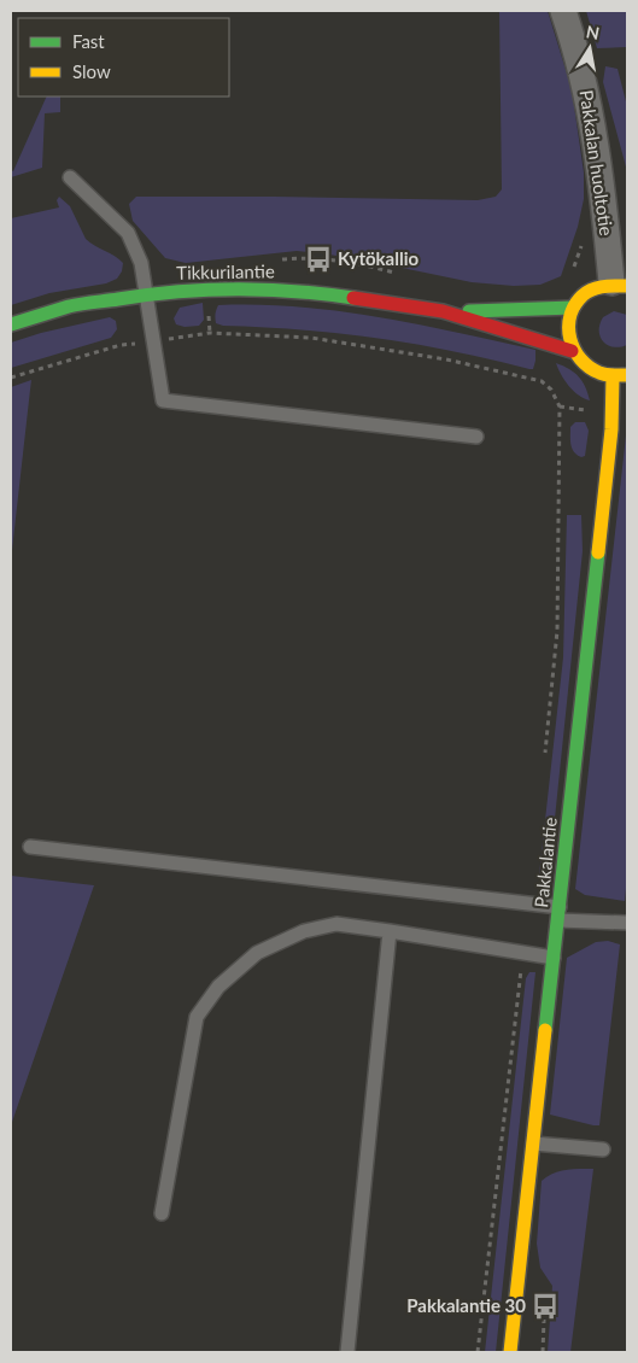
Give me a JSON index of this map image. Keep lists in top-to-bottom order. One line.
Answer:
{"streets":{"main road":["Tikkurilantie","Pakkalantie"],"street":["Pakkalan huoltotie"]},"places":{"bus stop":["Kytökallio","Pakkalantie 30"]},"legend":["Fast","Slow"],"north":"top"}
